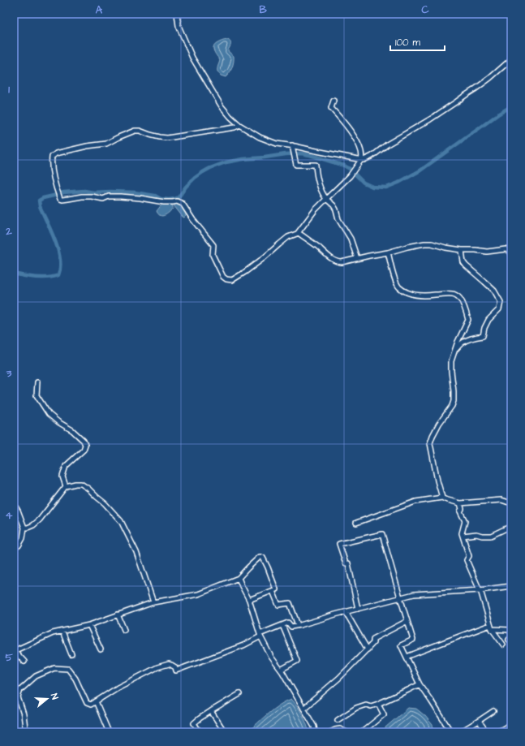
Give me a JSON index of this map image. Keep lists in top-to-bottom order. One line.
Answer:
{"scale_bar":"100 m","north":"right","grid":{"columns":["A","B","C"],"rows":["1","2","3","4","5"]}}
